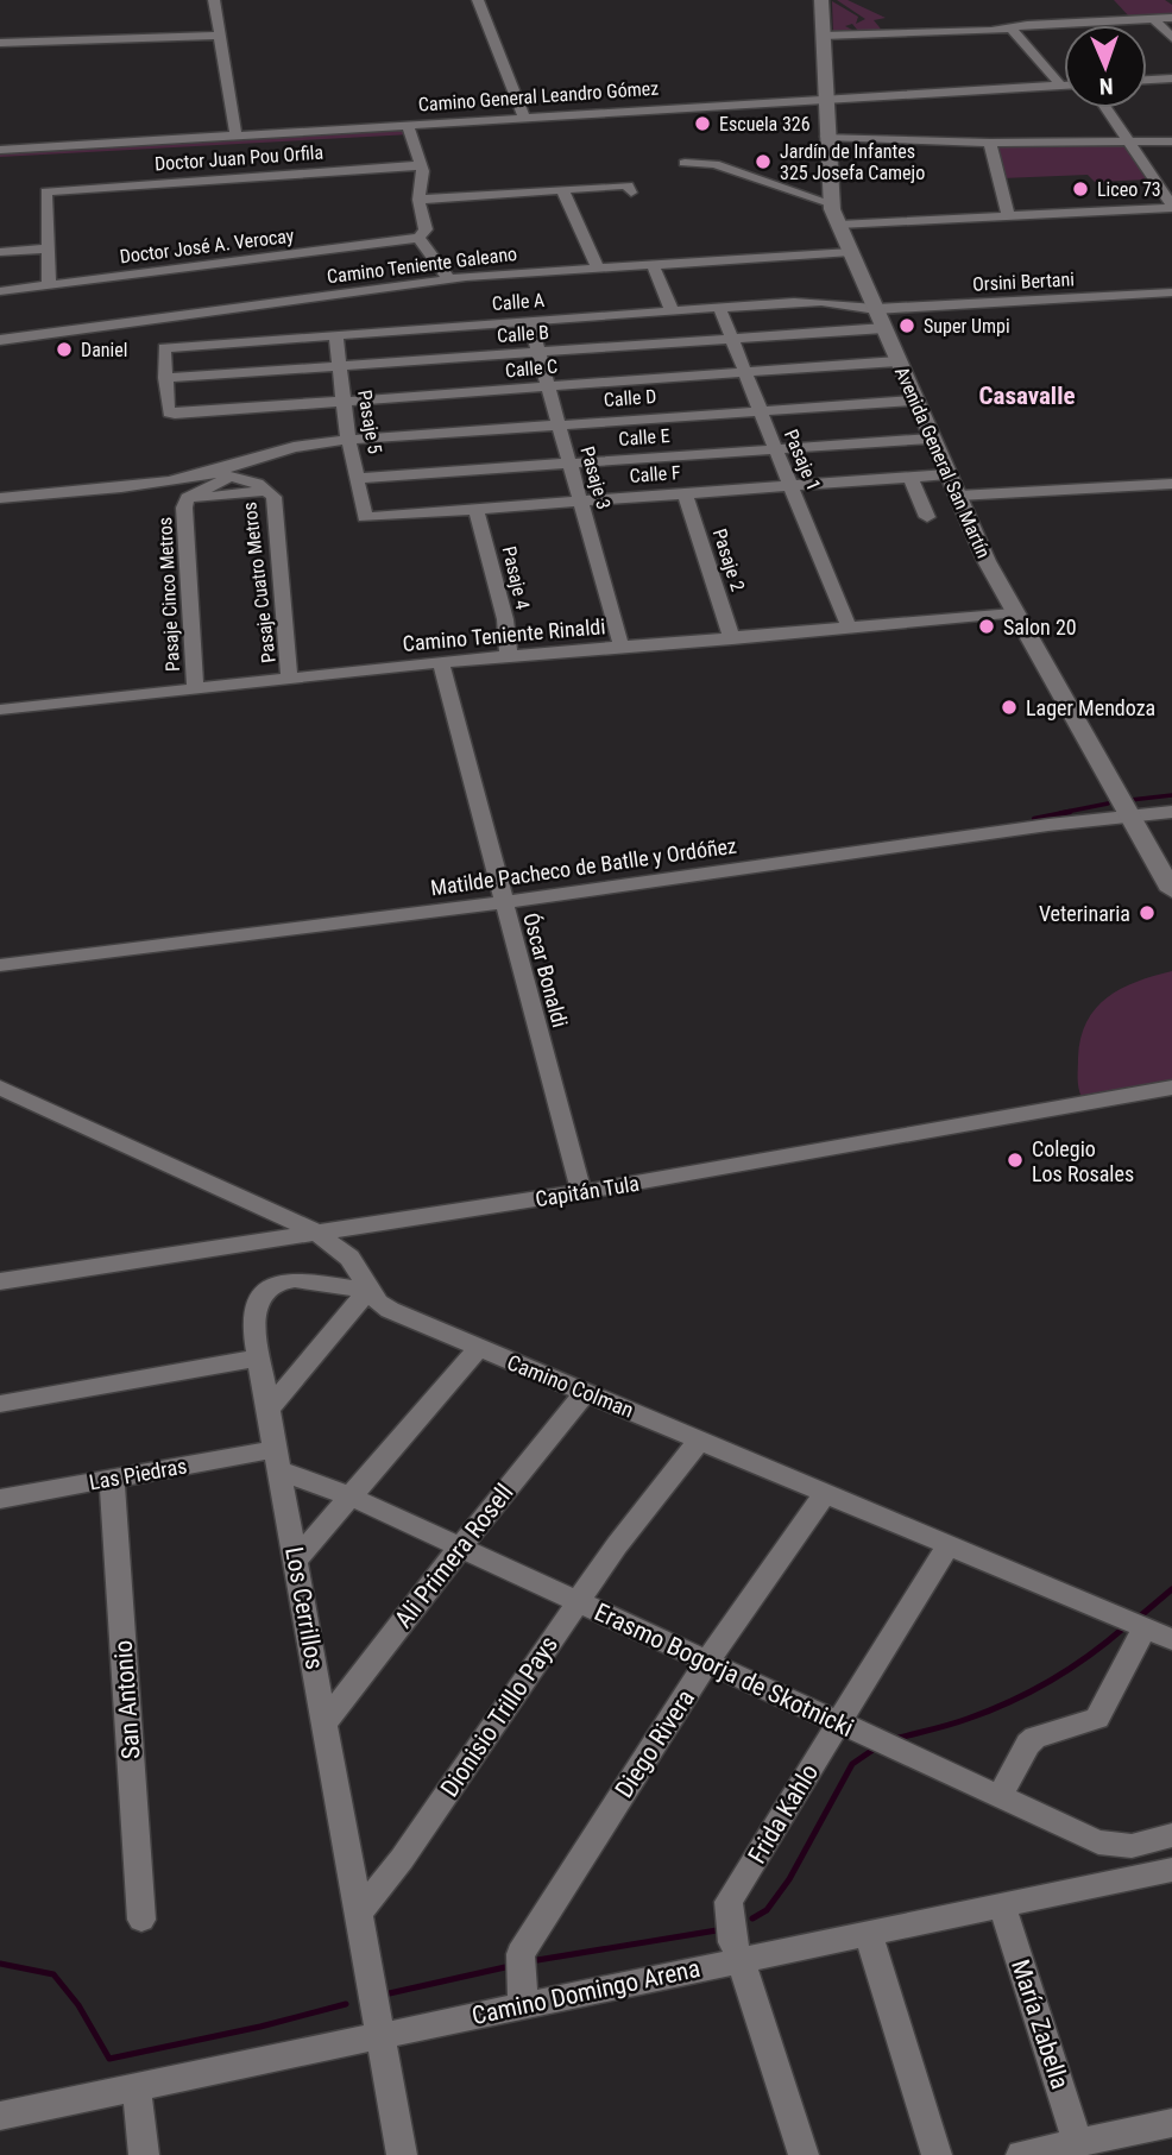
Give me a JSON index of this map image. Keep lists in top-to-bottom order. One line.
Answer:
{"streets":{"main road":["Avenida General San Martín"],"street":["Camino General Leandro Gómez","Doctor Juan Pou Orfila","Doctor José A. Verocay","Camino Teniente Galeano","Orsini Bertani","Calle A","Calle B","Calle C","Calle D","Pasaje 5","Calle E","Pasaje 1","Calle F","Pasaje 3","Pasaje 2","Pasaje 4","Pasaje Cuatro Metros","Pasaje Cinco Metros","Camino Teniente Rinaldi","Matilde Pacheco de Batlle y Ordóñez","Óscar Bonaldi","Capitán Tula","Camino Colman","Las Piedras","Ali Primera Rosell","Los Cerrillos","Erasmo Bogorja de Skotnicki","San Antonio","Dionisio Trillo Pays","Diego Rivera","Frida Kahlo","Camino Domingo Arena","María Zabella"]},"crossings":[["Camino General Leandro Gómez","Avenida General San Martín"],["Camino Teniente Galeano","Avenida General San Martín"],["Orsini Bertani","Calle A"],["Orsini Bertani","Avenida General San Martín"],["Calle A","Calle B"],["Calle A","Calle C"],["Calle A","Pasaje 5"],["Calle A","Pasaje 1"],["Calle A","Avenida General San Martín"],["Calle A","Pasaje 3"],["Calle B","Calle C"],["Calle B","Pasaje 5"],["Calle B","Pasaje 1"],["Calle B","Avenida General San Martín"],["Calle B","Pasaje 3"],["Calle C","Pasaje 5"],["Calle C","Pasaje 1"],["Calle C","Avenida General San Martín"],["Calle C","Pasaje 3"],["Calle D","Pasaje 5"],["Calle D","Pasaje 1"],["Calle D","Avenida General San Martín"],["Calle D","Pasaje 3"],["Calle D","Pasaje Cuatro Metros"],["Calle D","Pasaje Cinco Metros"],["Pasaje 5","Calle E"],["Pasaje 5","Calle F"],["Calle E","Pasaje 1"],["Calle E","Avenida General San Martín"],["Calle E","Pasaje 3"],["Pasaje 1","Calle F"],["Pasaje 1","Camino Teniente Rinaldi"],["Avenida General San Martín","Calle F"],["Avenida General San Martín","Camino Teniente Rinaldi"],["Avenida General San Martín","Matilde Pacheco de Batlle y Ordóñez"],["Calle F","Pasaje 3"],["Calle F","Pasaje 2"],["Calle F","Pasaje 4"],["Pasaje 3","Camino Teniente Rinaldi"],["Pasaje 2","Camino Teniente Rinaldi"],["Pasaje 4","Camino Teniente Rinaldi"],["Pasaje Cuatro Metros","Pasaje Cinco Metros"],["Pasaje Cuatro Metros","Camino Teniente Rinaldi"],["Pasaje Cinco Metros","Camino Teniente Rinaldi"],["Camino Teniente Rinaldi","Óscar Bonaldi"],["Matilde Pacheco de Batlle y Ordóñez","Óscar Bonaldi"],["Óscar Bonaldi","Capitán Tula"],["Capitán Tula","Camino Colman"],["Camino Colman","Ali Primera Rosell"],["Camino Colman","Los Cerrillos"],["Camino Colman","Dionisio Trillo Pays"],["Camino Colman","Diego Rivera"],["Camino Colman","Frida Kahlo"],["Las Piedras","Los Cerrillos"],["Las Piedras","Erasmo Bogorja de Skotnicki"],["Las Piedras","San Antonio"],["Ali Primera Rosell","Los Cerrillos"],["Ali Primera Rosell","Erasmo Bogorja de Skotnicki"],["Los Cerrillos","Erasmo Bogorja de Skotnicki"],["Los Cerrillos","Dionisio Trillo Pays"],["Los Cerrillos","Camino Domingo Arena"],["Erasmo Bogorja de Skotnicki","Dionisio Trillo Pays"],["Erasmo Bogorja de Skotnicki","Diego Rivera"],["Erasmo Bogorja de Skotnicki","Frida Kahlo"],["Diego Rivera","Camino Domingo Arena"],["Frida Kahlo","Camino Domingo Arena"],["Camino Domingo Arena","María Zabella"]],"districts":["Casavalle"],"places":["Escuela 326","Jardín de Infantes 325 Josefa Camejo","Liceo 73","Super Umpi","Daniel","Salon 20","Lager Mendoza","Veterinaria","Colegio Los Rosales"],"north":"bottom"}
